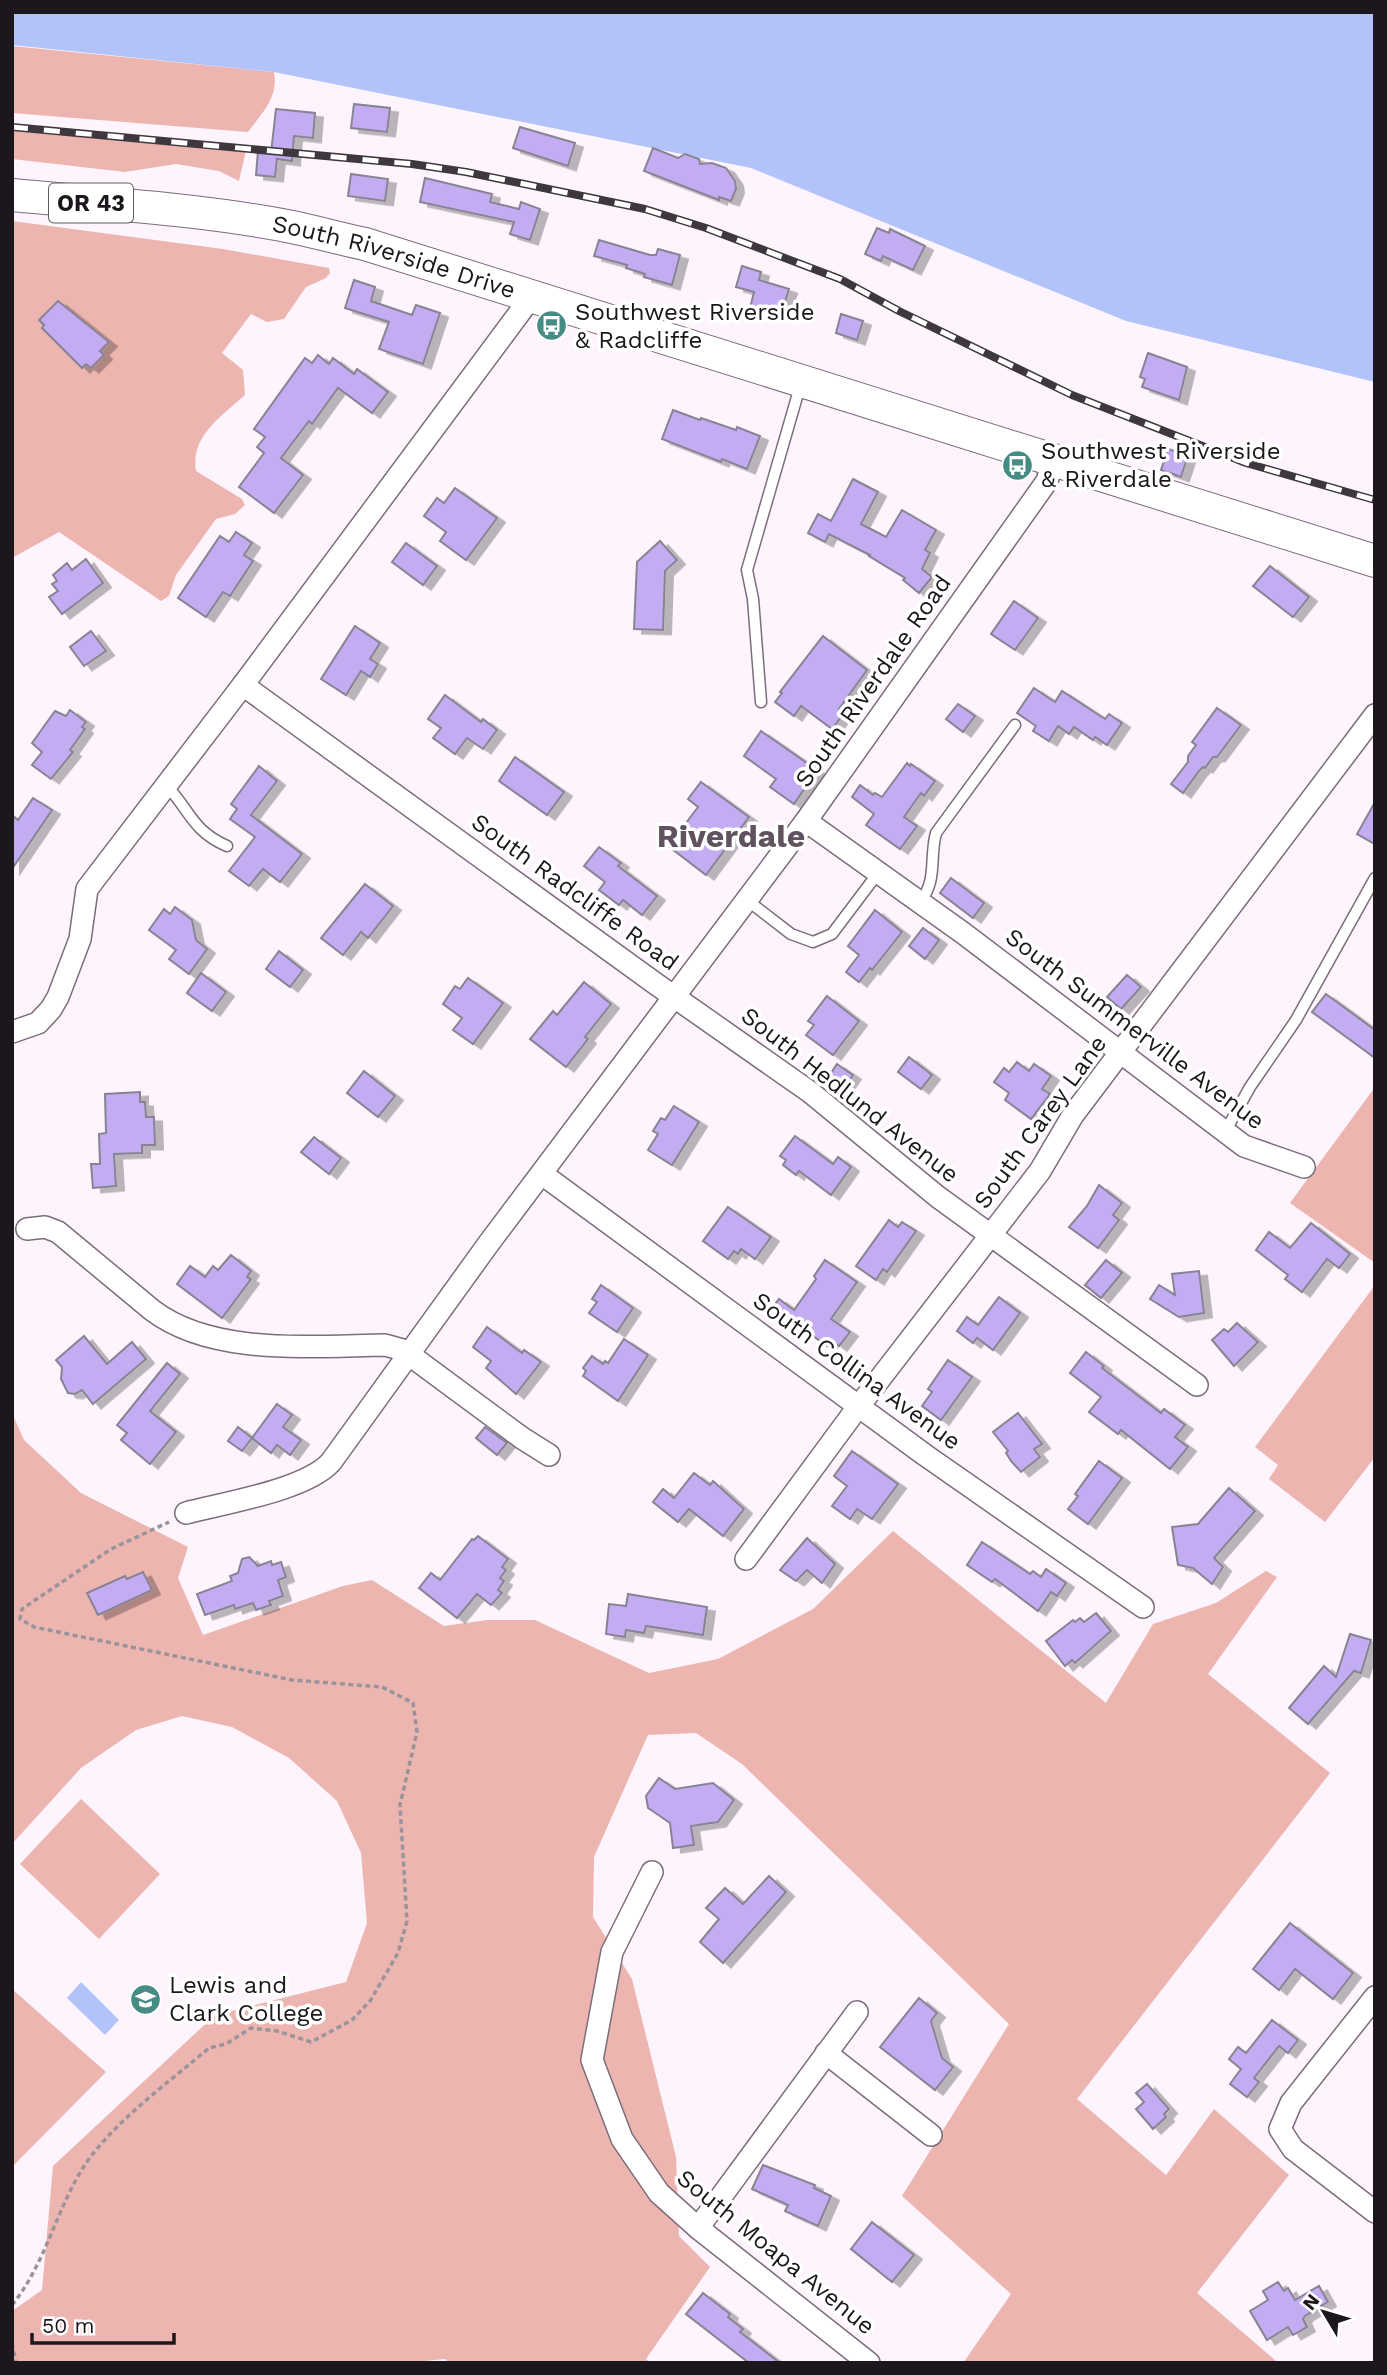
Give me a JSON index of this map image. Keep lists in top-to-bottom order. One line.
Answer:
{"streets":{"main road":["OR 43","South Riverside Drive"],"street":["South Riverdale Road","South Radcliffe Road","South Summerville Avenue","South Hedlund Avenue","South Carey Lane","South Collina Avenue","South Moapa Avenue"]},"crossings":[["South Riverside Drive","South Riverdale Road"],["South Riverdale Road","South Radcliffe Road"],["South Riverdale Road","South Summerville Avenue"],["South Riverdale Road","South Hedlund Avenue"],["South Radcliffe Road","South Hedlund Avenue"],["South Radcliffe Road","South Collina Avenue"],["South Summerville Avenue","South Carey Lane"],["South Hedlund Avenue","South Carey Lane"],["South Carey Lane","South Collina Avenue"]],"districts":["Riverdale"],"places":{"bus stop":["Southwest Riverside & Radcliffe","Southwest Riverside & Riverdale"],"school or university":["Lewis and Clark College"]},"scale_bar":"50 m","north":"top left"}
